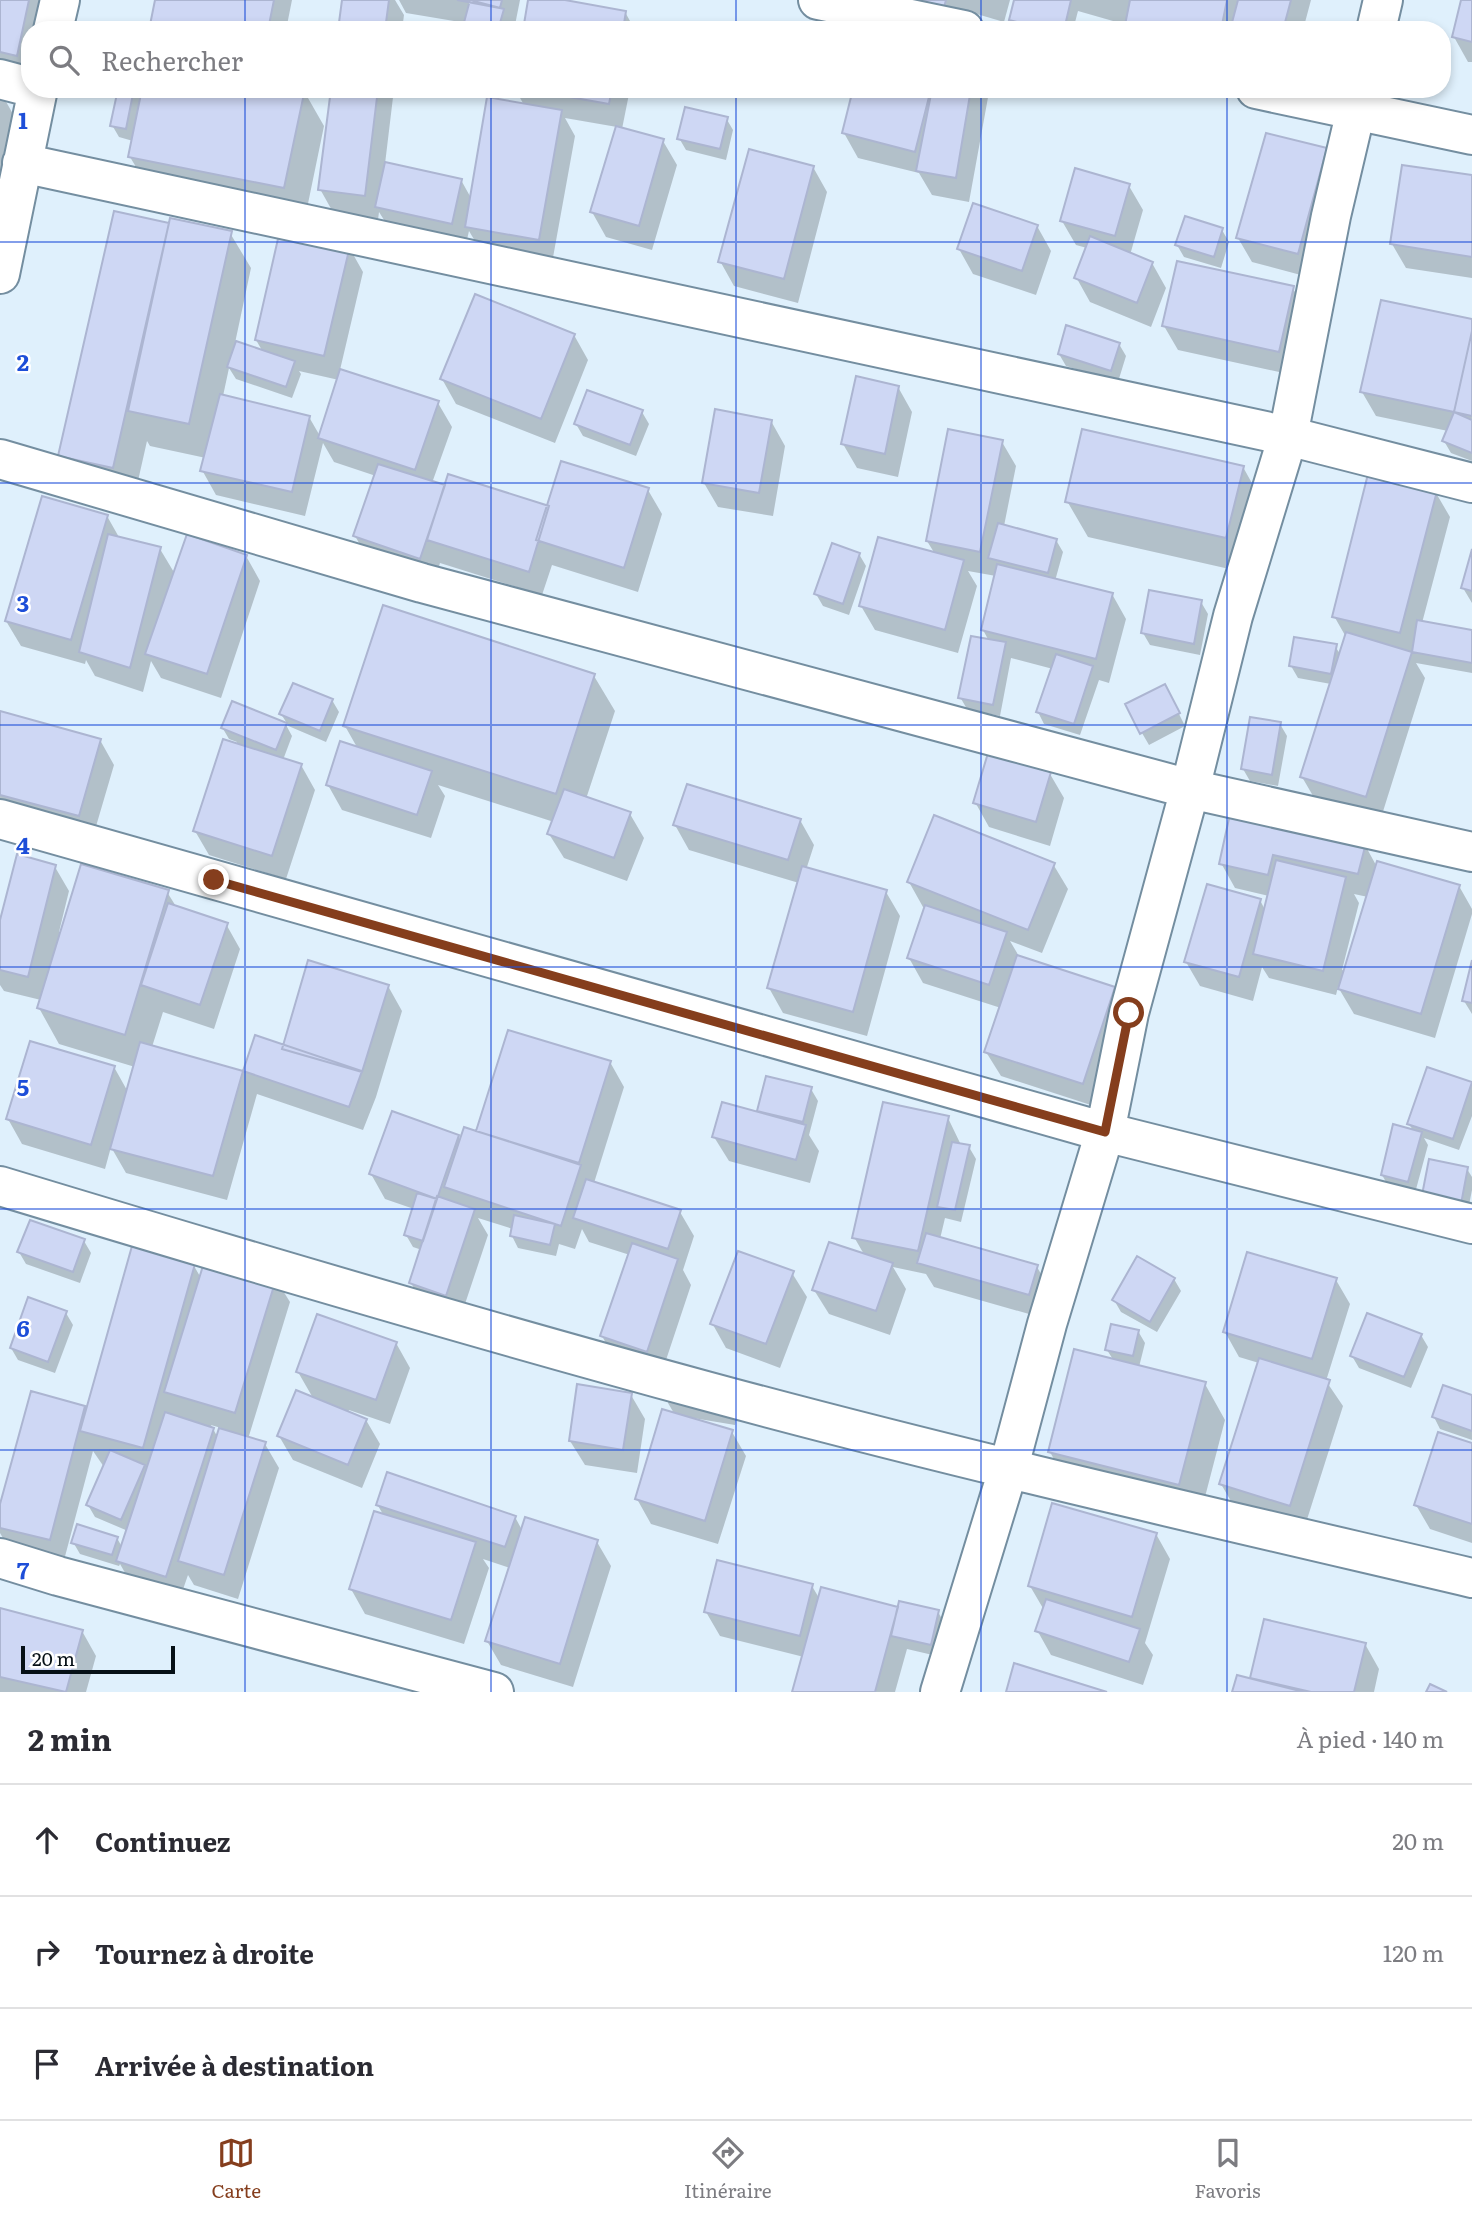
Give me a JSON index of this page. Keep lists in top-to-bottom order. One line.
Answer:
{"scale_bar":"20 m","page":{"search":"Rechercher","scale":"20 m","heading":["2 min","À pied · 140 m"],"list":[["Continuez","20 m"],["Tournez à droite","120 m"],"Arrivée à destination"],"nav":["Carte","Itinéraire","Favoris"]},"grid":{"rows":["1","2","3","4","5","6","7"]}}
